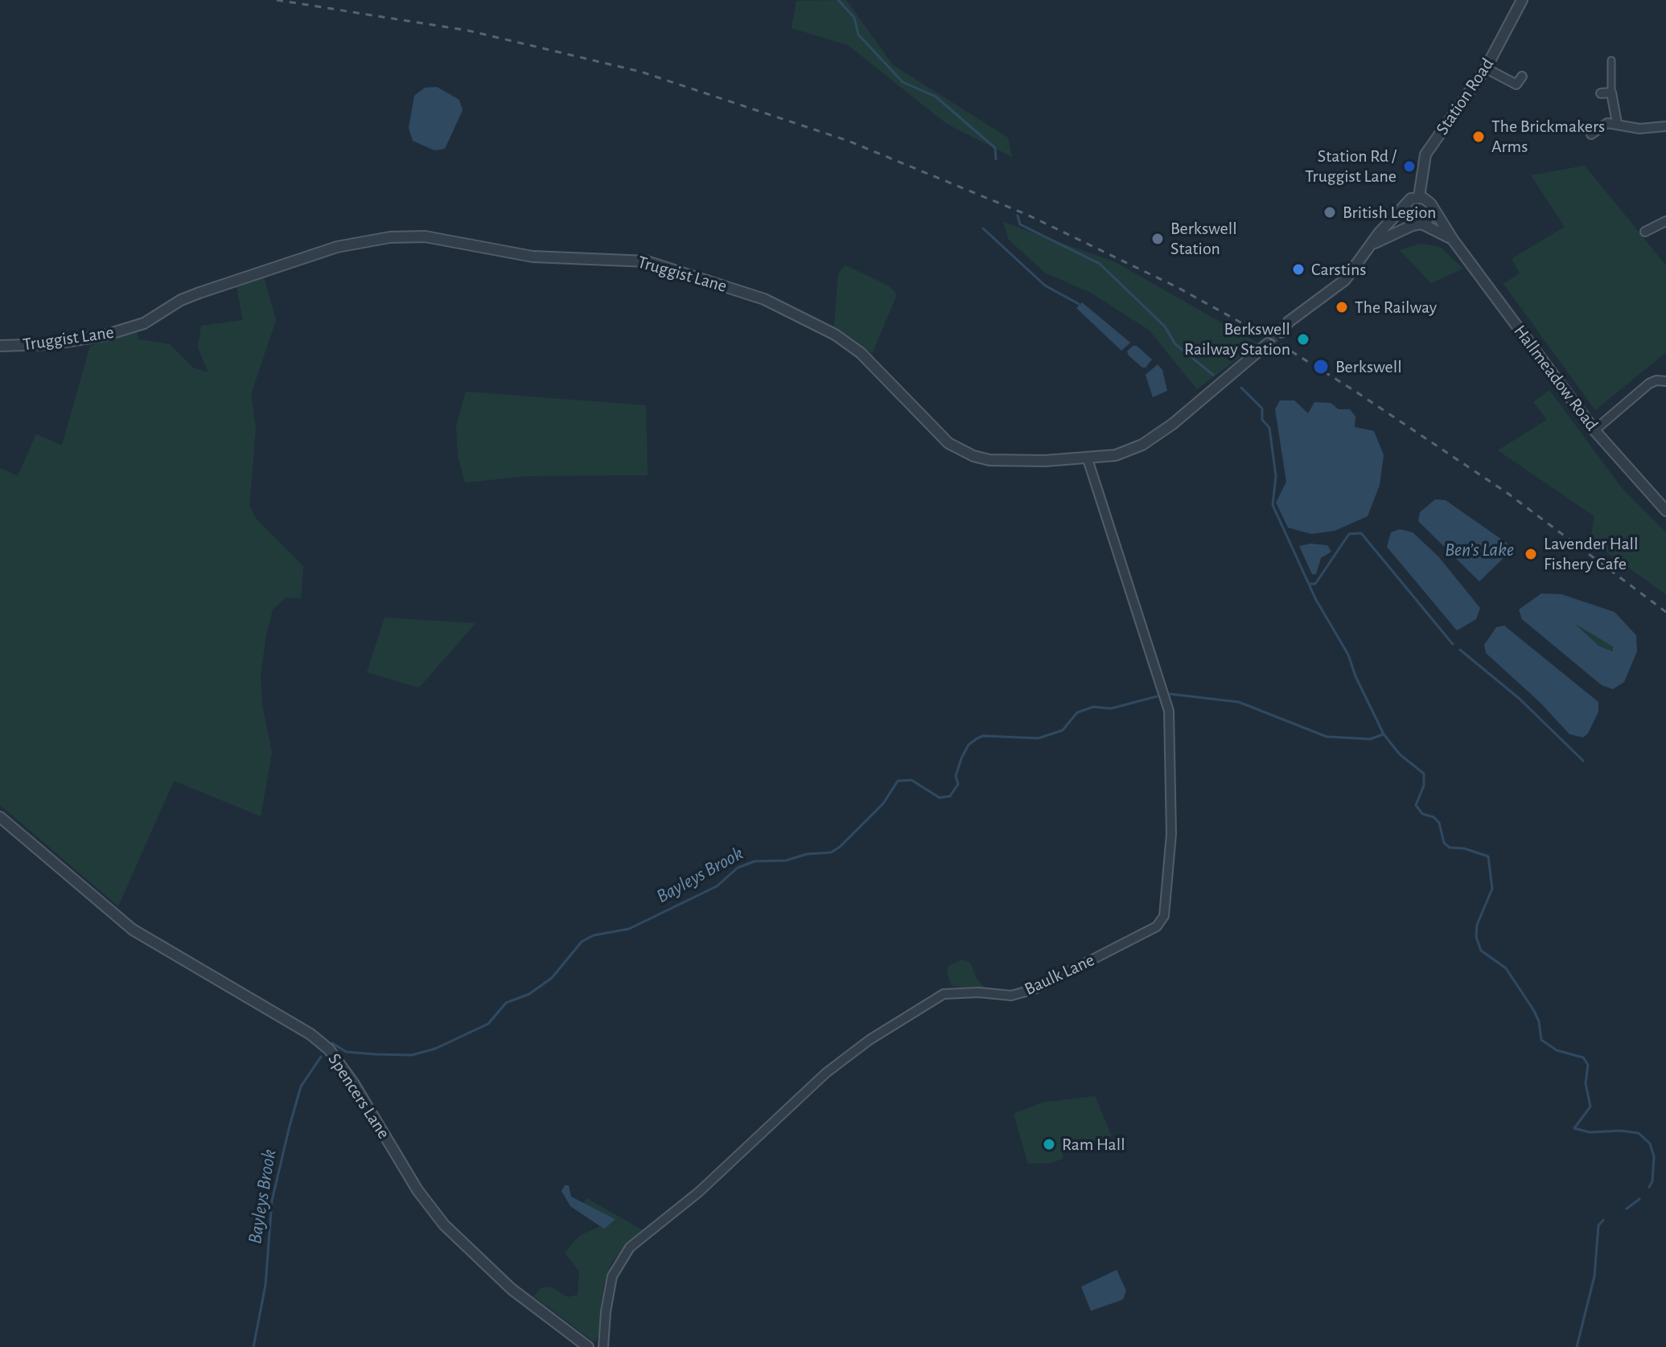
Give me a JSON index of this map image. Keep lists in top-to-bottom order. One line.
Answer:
{"streets":{"street":["Station Road","Truggist Lane","Hallmeadow Road","Baulk Lane","Spencers Lane"]},"crossings":[["Station Road","Hallmeadow Road"],["Truggist Lane","Baulk Lane"]],"water":["Ben’s Lake","Bayleys Brook"],"places":["The Brickmakers Arms","Station Rd / Truggist Lane","British Legion","Berkswell Station","Carstins","The Railway","Berkswell Railway Station","Berkswell","Lavender Hall Fishery Cafe","Ram Hall"]}
